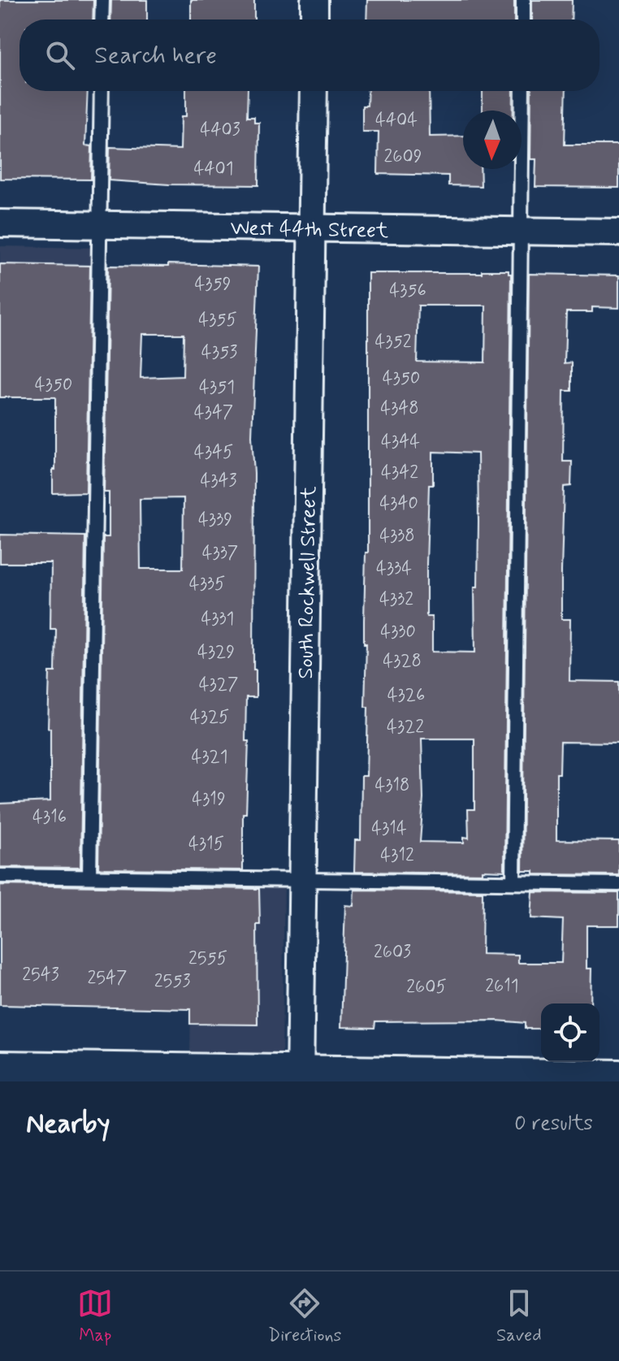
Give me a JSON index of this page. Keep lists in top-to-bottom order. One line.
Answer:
{"streets":{"street":["West 44th Street","South Rockwell Street"]},"crossings":[["West 44th Street","South Rockwell Street"]],"house_numbers":["4404","4403","2609","4401","4359","4356","4355","4352","4353","4350","4350","4351","4348","4347","4344","4345","4342","4343","4340","4339","4338","4337","4334","4335","4332","4331","4330","4329","4328","4327","4326","4325","4322","4321","4318","4319","4316","4314","4315","4312","2603","2555","2543","2547","2553","2611","2605"],"north":"bottom","page":{"search":"Search here","heading":["Nearby","0 results"],"nav":["Map","Directions","Saved"]}}
